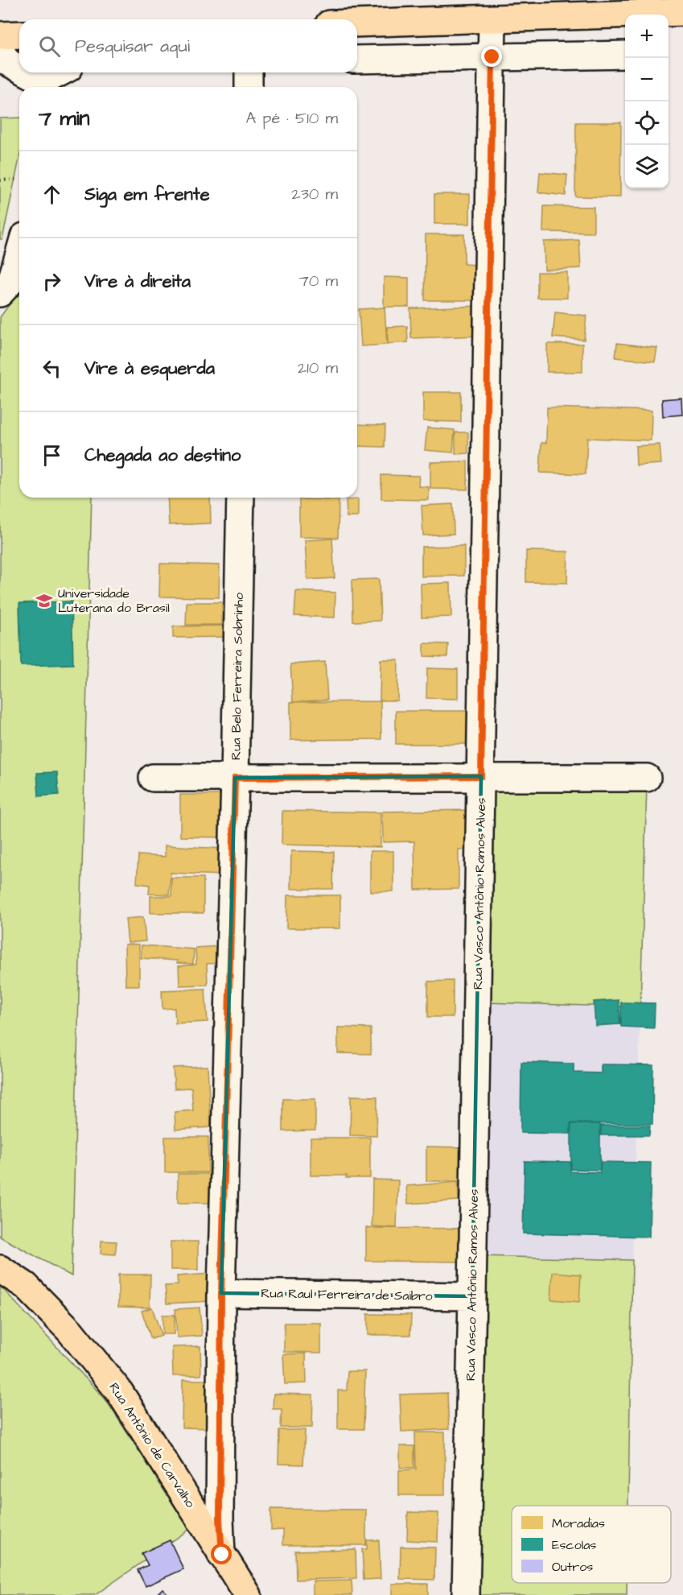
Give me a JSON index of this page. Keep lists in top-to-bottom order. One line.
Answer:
{"streets":{"main road":["Rua Antônio de Carvalho"],"street":["Rua Belo Ferreira Sobrinho","Rua Vasco Antônio Ramos Alves","Rua Raul Ferreira de Saibro"]},"crossings":[["Rua Belo Ferreira Sobrinho","Rua Raul Ferreira de Saibro"],["Rua Belo Ferreira Sobrinho","Rua Antônio de Carvalho"],["Rua Vasco Antônio Ramos Alves","Rua Raul Ferreira de Saibro"]],"places":{"school or university":["Universidade Luterana do Brasil"]},"legend":["Moradias","Escolas","Outros"],"page":{"map_buttons":["+","−"],"search":"Pesquisar aqui","heading":["7 min","A pé · 510 m"],"list":[["Siga em frente","230 m"],["Vire à direita","70 m"],["Vire à esquerda","210 m"],"Chegada ao destino"]}}
